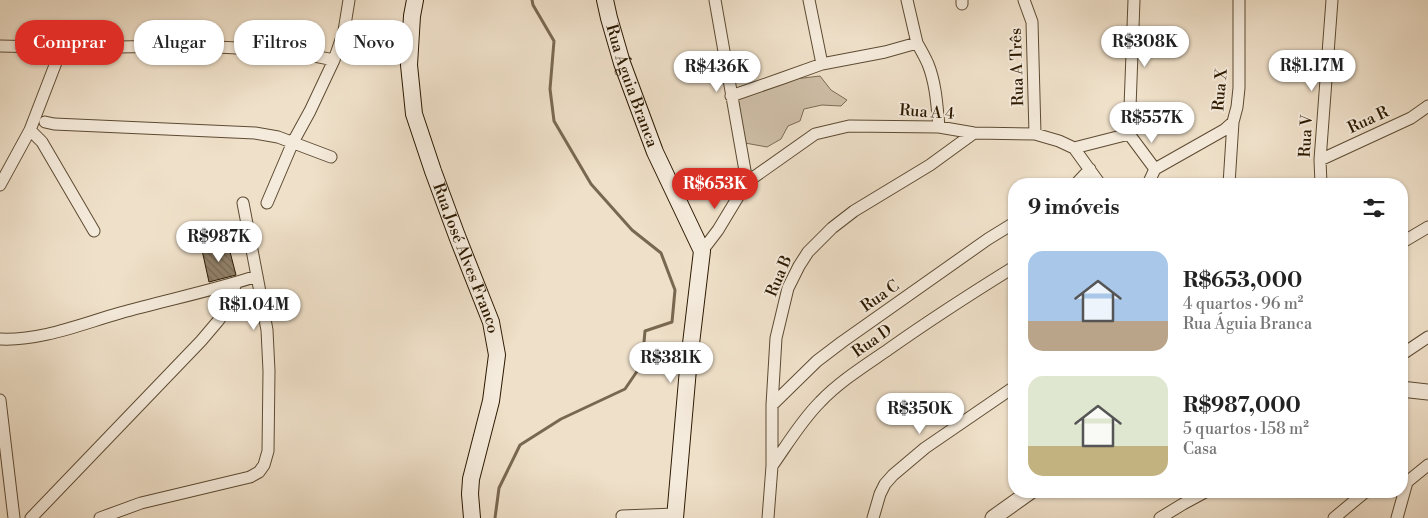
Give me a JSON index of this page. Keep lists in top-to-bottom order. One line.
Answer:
{"streets":{"main road":["Rua Águia Branca","Rua José Alves Franco"],"street":["Rua A Três","Rua X","Rua A 4","Rua R","Rua V","Rua B","Rua C","Rua D"]},"crossings":[["Rua A Três","Rua A 4"],["Rua A 4","Rua B"],["Rua R","Rua V"],["Rua B","Rua C"],["Rua B","Rua D"]],"page":{"chip":["Comprar","Alugar","Filtros","Novo"],"price":["R$308K","R$1.17M","R$436K","R$557K","R$653K","R$987K","R$1.04M","R$381K","R$350K"],"heading":"9 imóveis","list":[{"name":"R$653,000","note":"4 quartos · 96 m² · Rua Águia Branca"},{"name":"R$987,000","note":"5 quartos · 158 m² · Casa"}]}}
